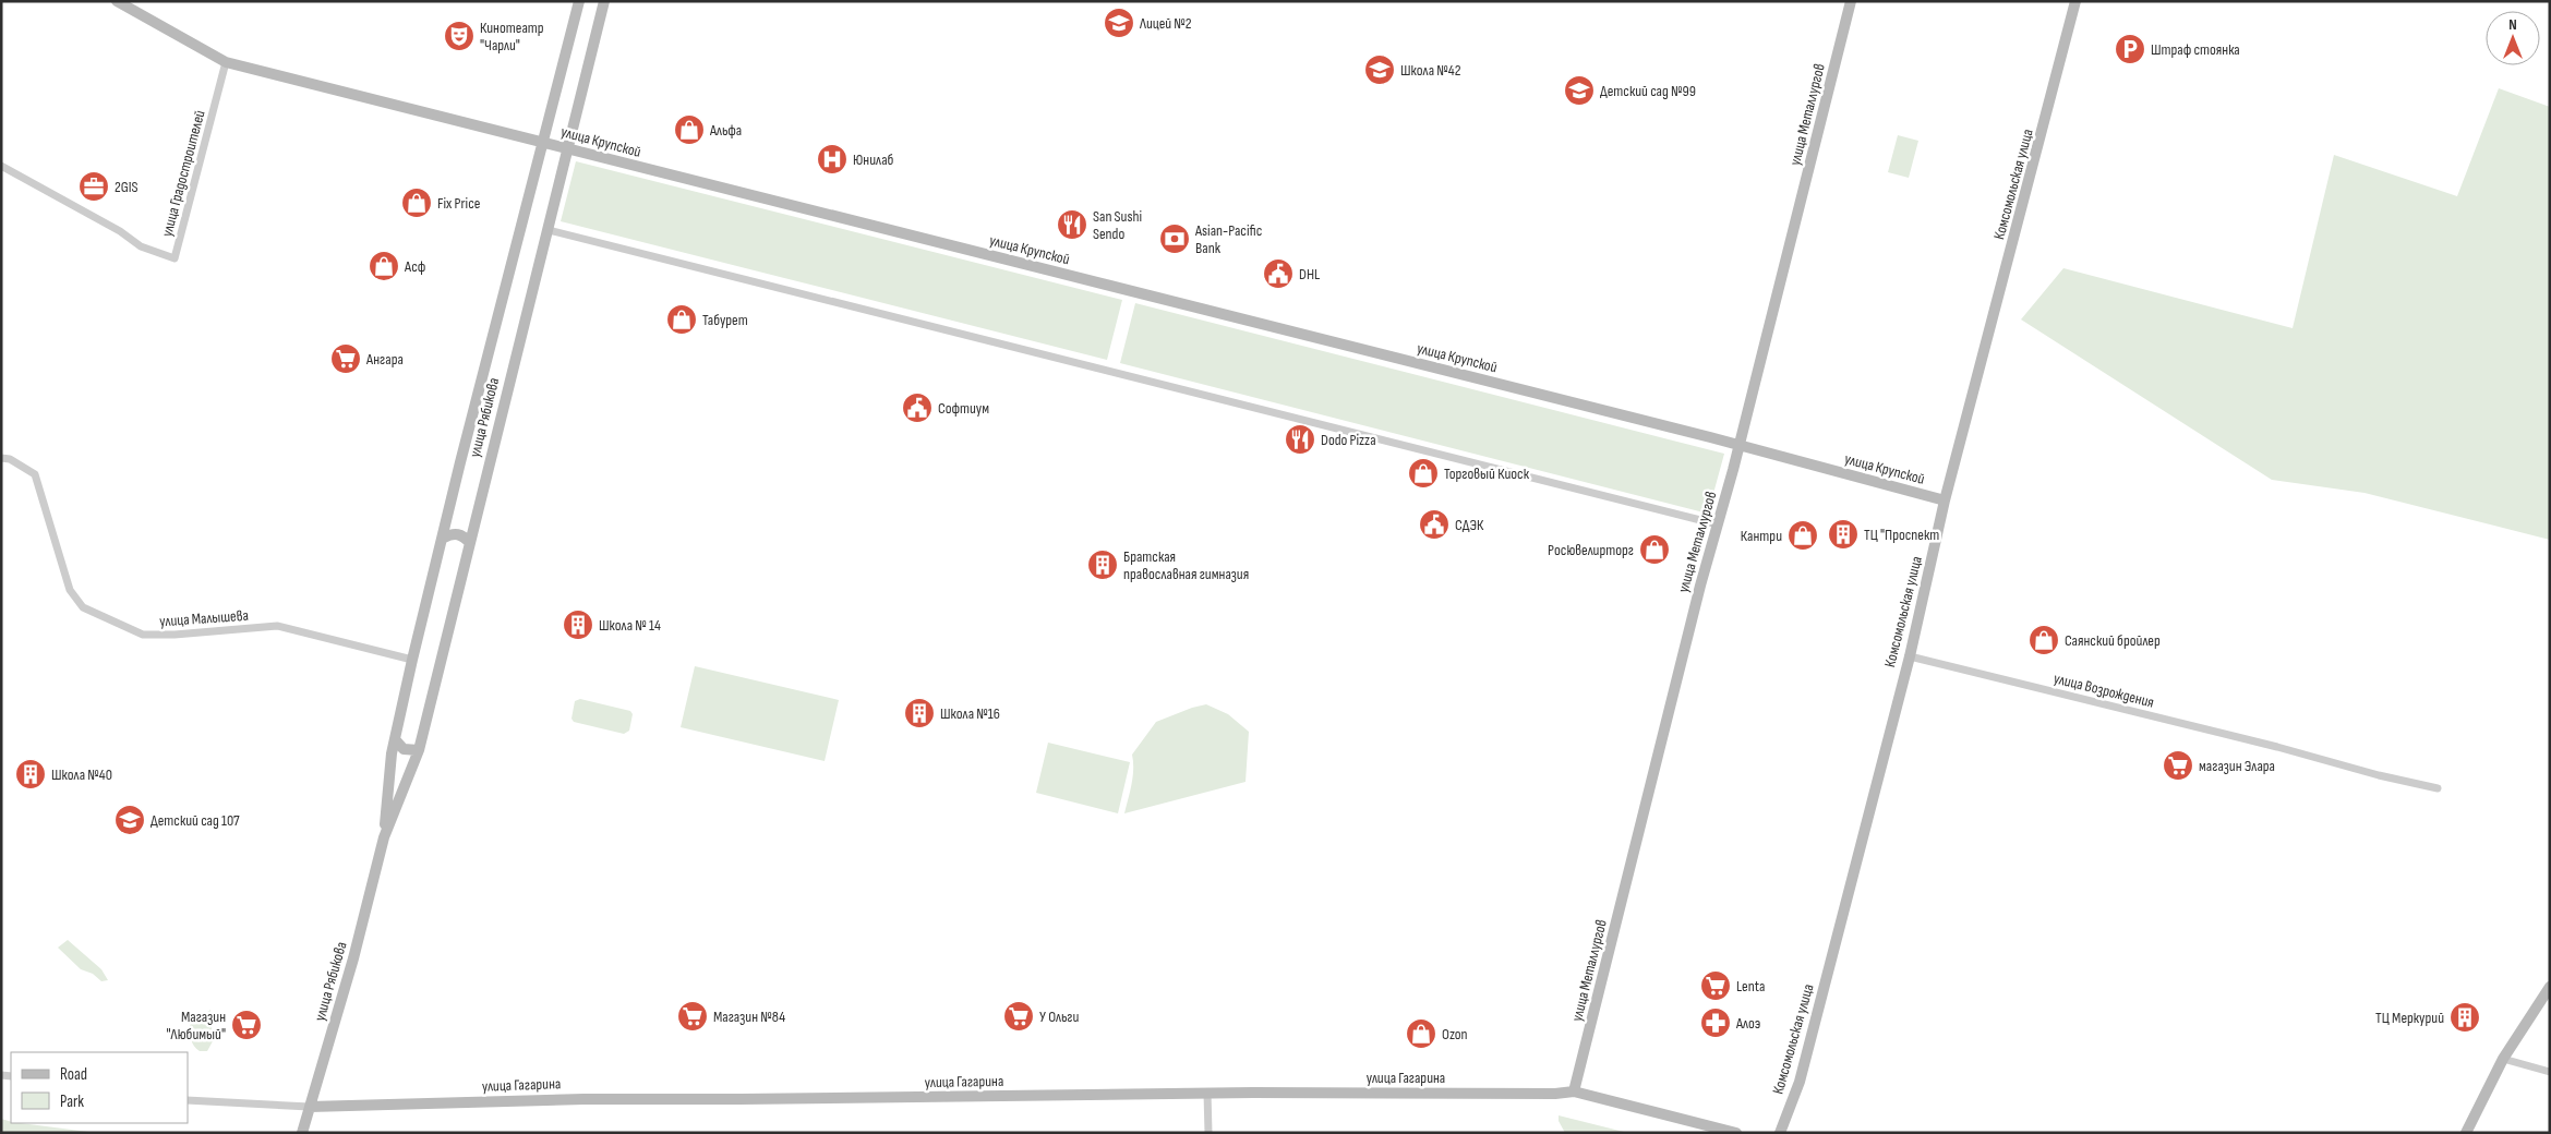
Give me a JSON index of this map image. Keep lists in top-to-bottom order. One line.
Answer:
{"streets":{"street":["улица Металлургов","улица Крупской","улица Градостроителей","Комсомольская улица","улица Рябикова","улица Малышева","улица Возрождения","улица Гагарина"]},"crossings":[["улица Металлургов","улица Крупской"],["улица Металлургов","улица Гагарина"],["улица Крупской","улица Градостроителей"],["улица Крупской","Комсомольская улица"],["улица Крупской","улица Рябикова"],["Комсомольская улица","улица Возрождения"],["улица Рябикова","улица Малышева"],["улица Рябикова","улица Гагарина"]],"places":{"school or university":["Лицей №2","Школа №42","Детский сад №99","Детский сад 107"],"theatre":["Кинотеатр \"Чарли\""],"parking":["Штраф стоянка"],"shop":["Альфа","Fix Price","Асф","Табурет","Торговый Киоск","Кантри","Росювелирторг","Саянский бройлер","Ozon"],"hospital":["Юнилаб"],"office":["2GIS"],"restaurant":["San Sushi Sendo","Dodo Pizza"],"bank":["Asian-Pacific Bank"],"public building":["DHL","Софтиум","СДЭК"],"supermarket":["Ангара","магазин Элара","Lenta","Магазин №84","У Ольги","Магазин \"Любимый\""],"building":["ТЦ \"Проспект","Братская православная гимназия","Школа № 14","Школа №16","Школа №40","ТЦ Меркурий"],"pharmacy":["Алоэ"]},"legend":["Road","Park"],"north":"top"}
